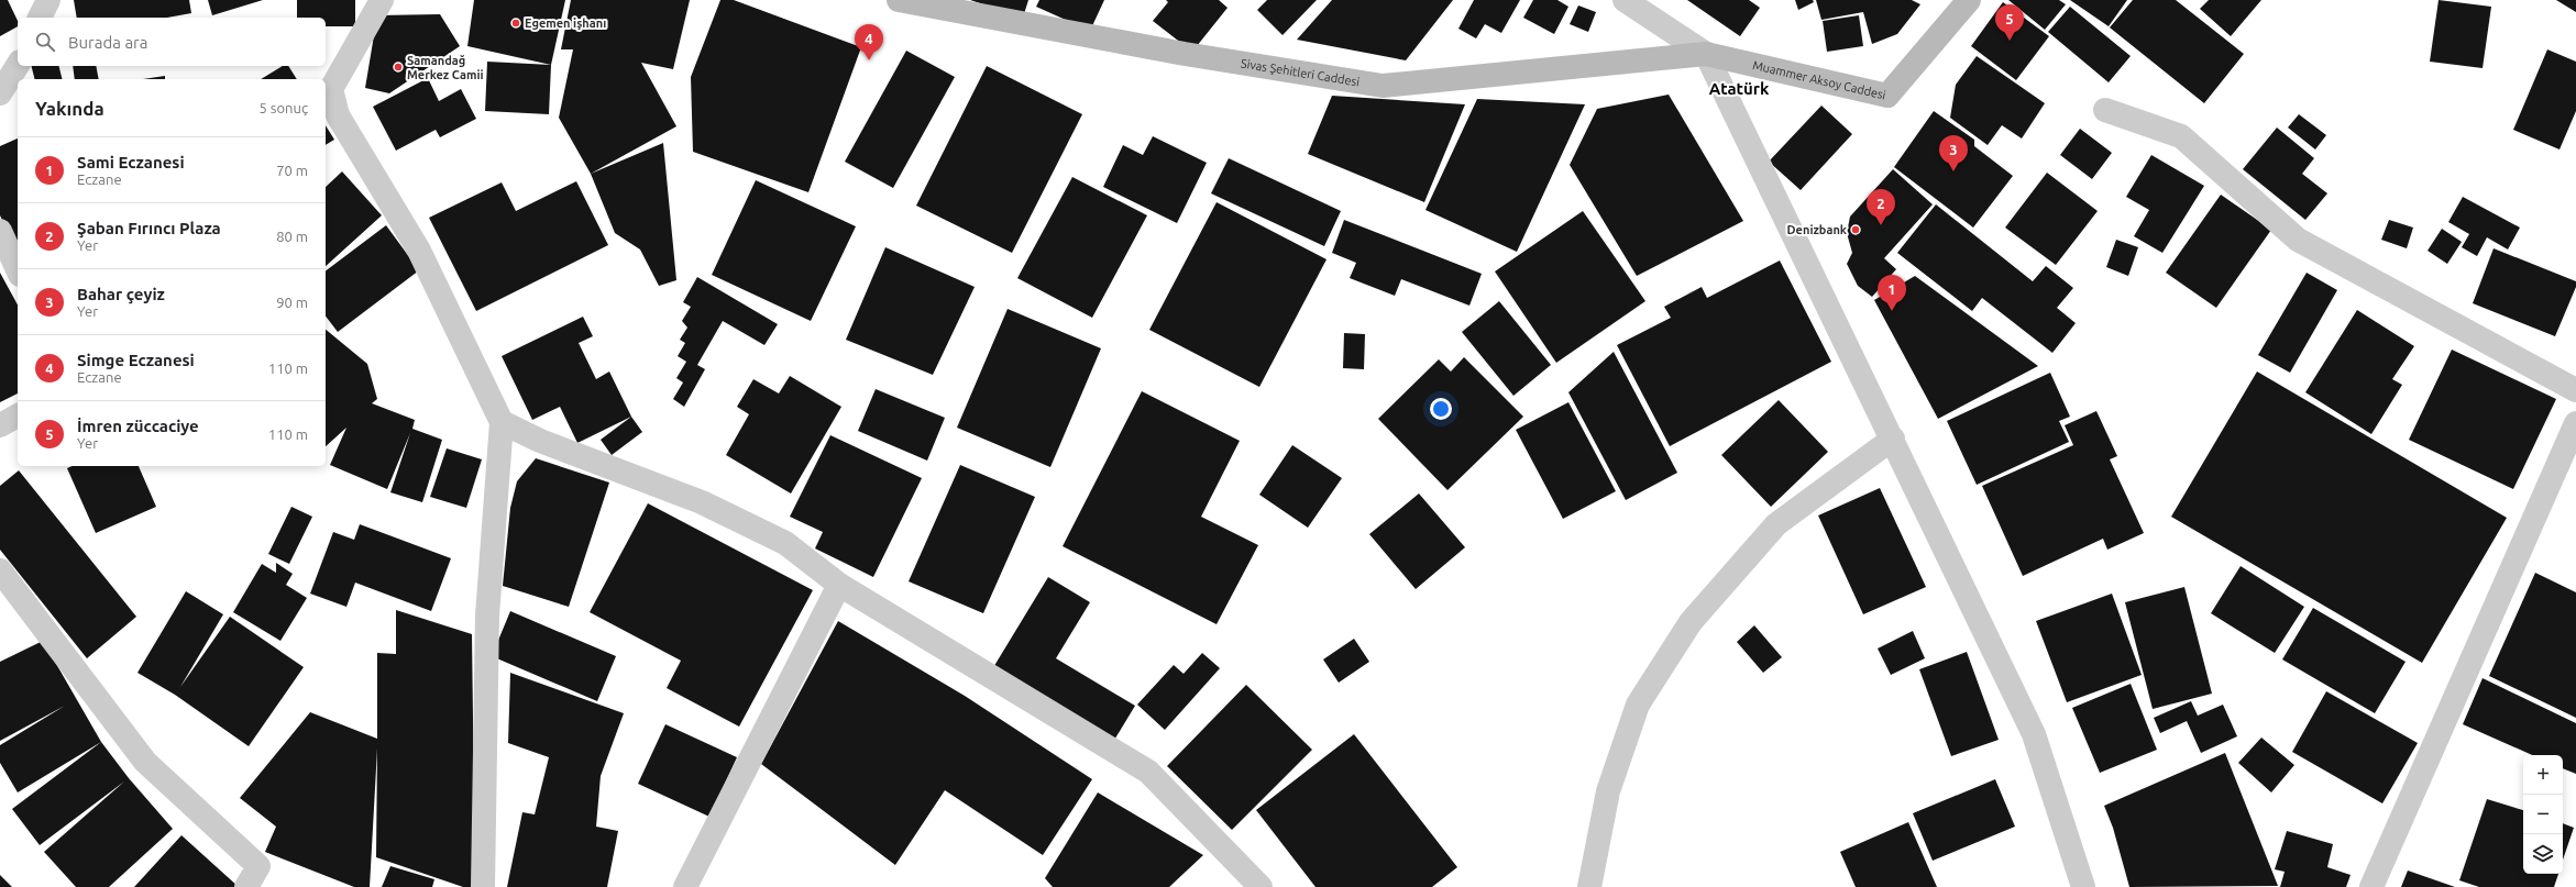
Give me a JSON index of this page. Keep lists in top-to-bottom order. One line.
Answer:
{"streets":{"street":["Sivas Şehitleri Caddesi","Muammer Aksoy Caddesi"]},"crossings":[["Sivas Şehitleri Caddesi","Muammer Aksoy Caddesi"]],"districts":["Atatürk"],"places":["Egemen işhanı","Samandağ Merkez Camii","Denizbank"],"page":{"pins":["5","4","3","2","1"],"search":"Burada ara","heading":["Yakında","5 sonuç"],"list":[{"mark":"1","name":"Sami Eczanesi","note":"Eczane","value":"70 m"},{"mark":"2","name":"Şaban Fırıncı Plaza","note":"Yer","value":"80 m"},{"mark":"3","name":"Bahar çeyiz","note":"Yer","value":"90 m"},{"mark":"4","name":"Simge Eczanesi","note":"Eczane","value":"110 m"},{"mark":"5","name":"İmren züccaciye","note":"Yer","value":"110 m"}],"map_buttons":["+","−"]}}
